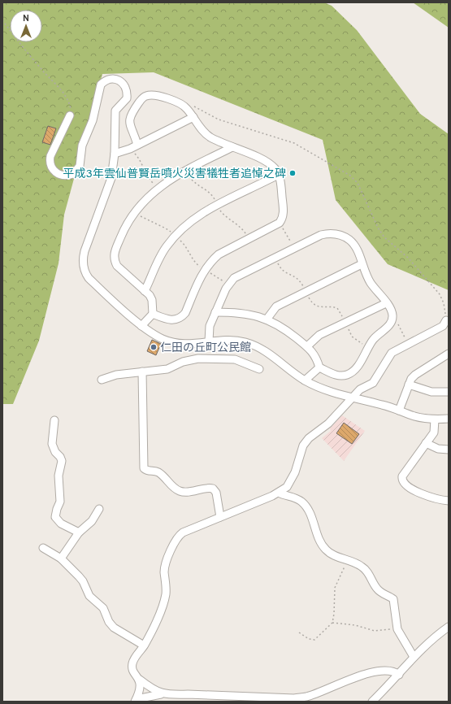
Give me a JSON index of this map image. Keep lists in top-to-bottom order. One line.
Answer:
{"places":["平成3年雲仙普賢岳噴火災害犠牲者追悼之碑","仁田の丘町公民館"],"north":"top"}
